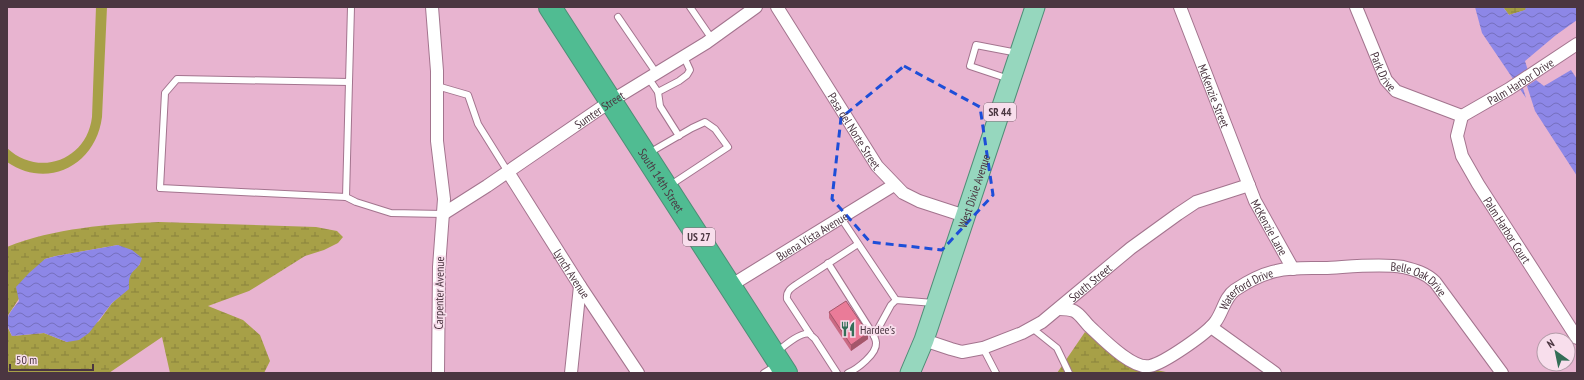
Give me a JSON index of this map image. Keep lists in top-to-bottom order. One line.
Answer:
{"streets":{"highway":["South 14th Street","US 27"],"main road":["SR 44","West Dixie Avenue"],"street":["Park Drive","Palm Harbor Drive","McKenzie Street","Sumter Street","Pasa del Norte Street","McKenzie Lane","Palm Harbor Court","Buena Vista Avenue","Lynch Avenue","South Street","Belle Oak Drive","Carpenter Avenue","Waterford Drive"]},"crossings":[["Park Drive","Palm Harbor Drive"],["Park Drive","Palm Harbor Court"],["Palm Harbor Drive","Palm Harbor Court"],["McKenzie Street","McKenzie Lane"],["McKenzie Street","South Street"],["Sumter Street","South 14th Street"],["Sumter Street","Lynch Avenue"],["Sumter Street","Carpenter Avenue"],["Pasa del Norte Street","West Dixie Avenue"],["Pasa del Norte Street","Buena Vista Avenue"],["South 14th Street","Buena Vista Avenue"],["West Dixie Avenue","South Street"],["McKenzie Lane","South Street"],["McKenzie Lane","Belle Oak Drive"],["McKenzie Lane","Waterford Drive"],["Belle Oak Drive","Waterford Drive"]],"places":{"restaurant":["Hardee's"]},"scale_bar":"50 m","north":"top left"}
